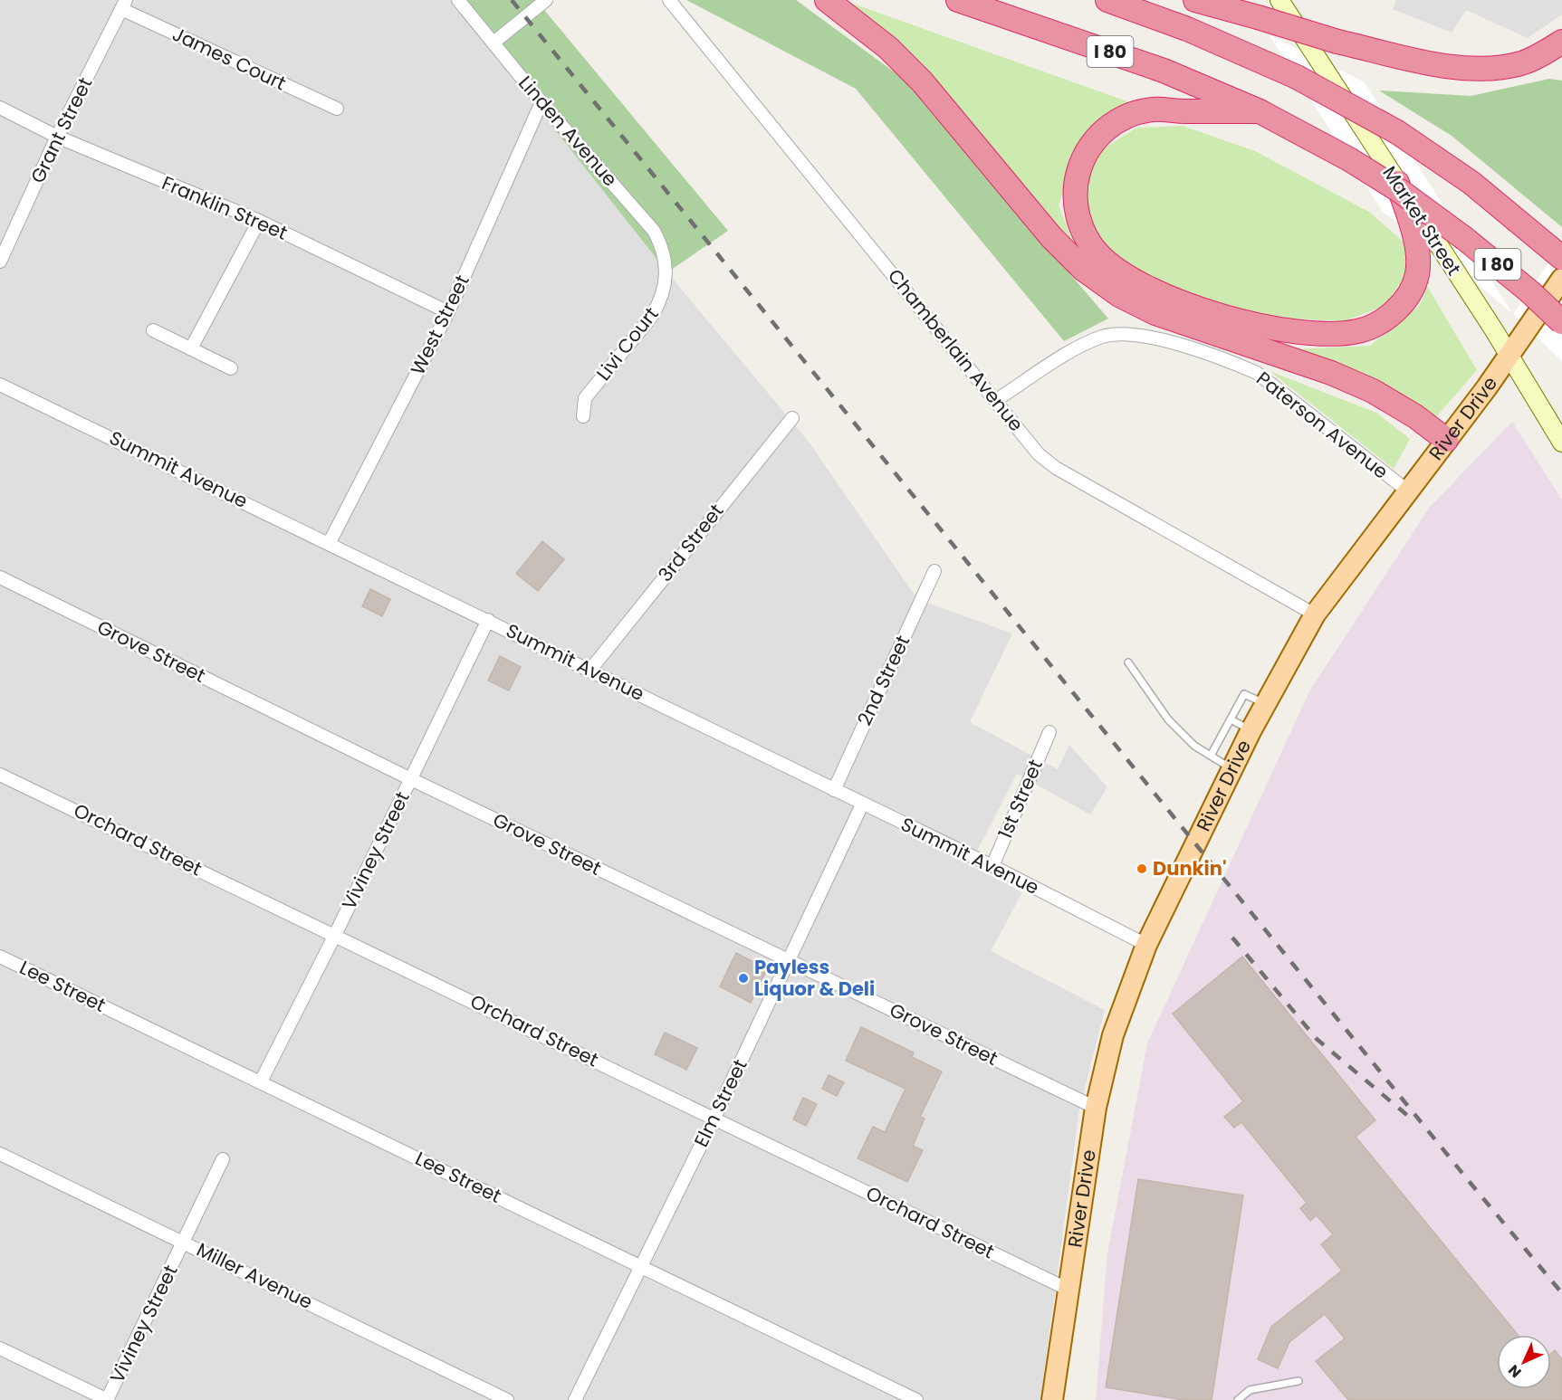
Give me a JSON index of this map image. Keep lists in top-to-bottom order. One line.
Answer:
{"streets":{"highway":["I 80"],"main road":["Market Street","River Drive"],"street":["James Court","Grant Street","Linden Avenue","Franklin Street","West Street","Livi Court","Chamberlain Avenue","Paterson Avenue","Summit Avenue","3rd Street","Grove Street","2nd Street","1st Street","Orchard Street","Viviney Street","Lee Street","Elm Street","Miller Avenue"]},"crossings":[["James Court","Grant Street"],["Grant Street","Franklin Street"],["Linden Avenue","West Street"],["Linden Avenue","Livi Court"],["Franklin Street","West Street"],["Market Street","River Drive"],["West Street","Summit Avenue"],["Chamberlain Avenue","River Drive"],["Chamberlain Avenue","Paterson Avenue"],["River Drive","Paterson Avenue"],["River Drive","Summit Avenue"],["River Drive","Grove Street"],["River Drive","Orchard Street"],["Summit Avenue","3rd Street"],["Summit Avenue","2nd Street"],["Summit Avenue","1st Street"],["Summit Avenue","Viviney Street"],["Summit Avenue","Elm Street"],["Grove Street","Viviney Street"],["Grove Street","Elm Street"],["Orchard Street","Viviney Street"],["Orchard Street","Elm Street"],["Viviney Street","Lee Street"],["Viviney Street","Miller Avenue"],["Lee Street","Elm Street"]],"places":["Dunkin'","Payless Liquor & Deli"],"north":"bottom left"}
